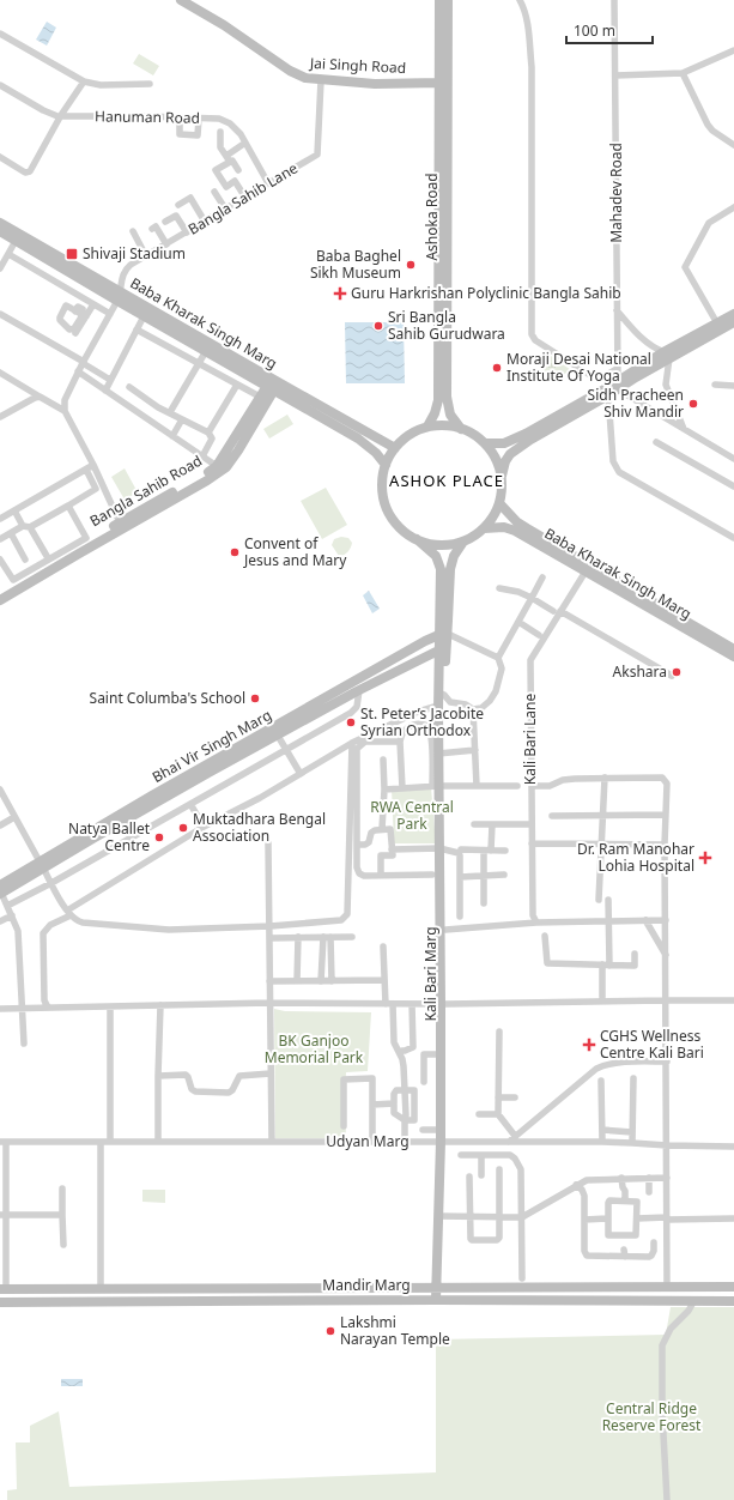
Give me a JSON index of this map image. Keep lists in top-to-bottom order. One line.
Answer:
{"streets":{"street":["Jai Singh Road","Hanuman Road","Mahadev Road","Bangla Sahib Lane","Ashoka Road","Baba Kharak Singh Marg","Bangla Sahib Road","Kali Bari Lane","Bhai Vir Singh Marg","Kali Bari Marg","Udyan Marg","Mandir Marg"]},"crossings":[["Jai Singh Road","Bangla Sahib Lane"],["Jai Singh Road","Ashoka Road"],["Hanuman Road","Bangla Sahib Lane"],["Bangla Sahib Lane","Baba Kharak Singh Marg"],["Ashoka Road","Baba Kharak Singh Marg"],["Baba Kharak Singh Marg","Bangla Sahib Road"],["Baba Kharak Singh Marg","Kali Bari Lane"],["Bhai Vir Singh Marg","Kali Bari Marg"],["Kali Bari Marg","Udyan Marg"],["Kali Bari Marg","Mandir Marg"]],"districts":["ASHOK PLACE"],"parks":["RWA Central Park","BK Ganjoo Memorial Park","Central Ridge Reserve Forest"],"places":{"transit":["Shivaji Stadium"],"other":["Baba Baghel Sikh Museum","Sri Bangla Sahib Gurudwara","Moraji Desai National Institute Of Yoga","Sidh Pracheen Shiv Mandir","Convent of Jesus and Mary","Akshara","Saint Columba's School","St. Peter’s Jacobite Syrian Orthodox","Muktadhara Bengal Association","Natya Ballet Centre","Lakshmi Narayan Temple"],"health":["Guru Harkrishan Polyclinic Bangla Sahib","Dr. Ram Manohar Lohia Hospital","CGHS Wellness Centre Kali Bari"]},"scale_bar":"100 m"}
